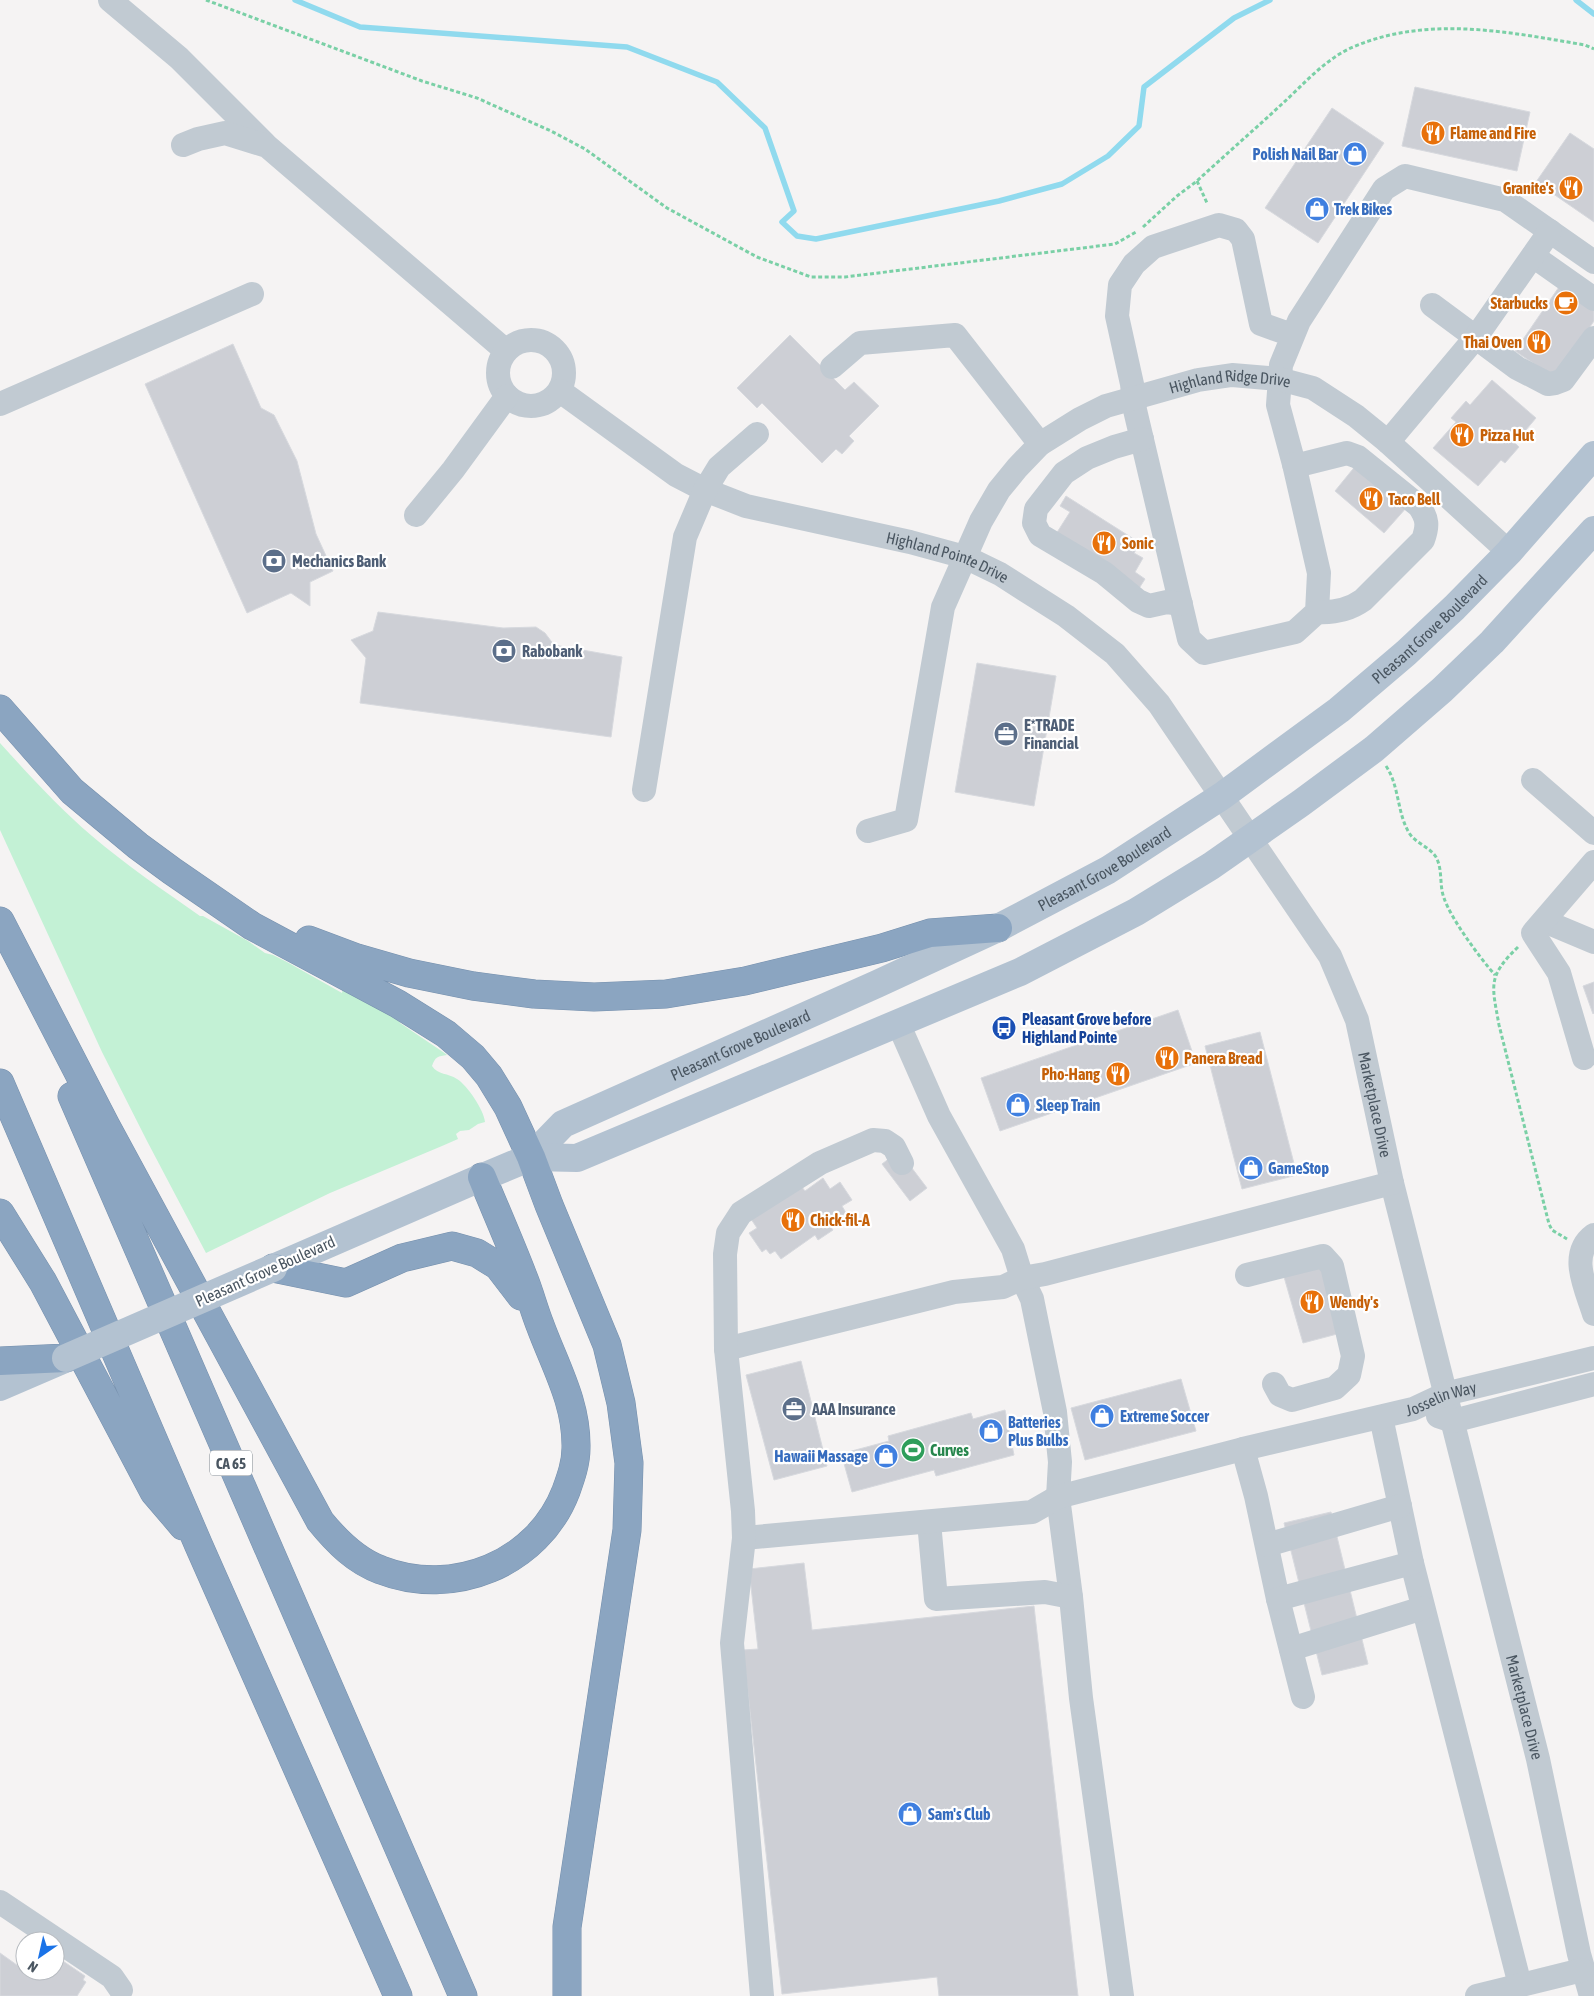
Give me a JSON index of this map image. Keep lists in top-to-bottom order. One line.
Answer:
{"streets":{"highway":["CA 65"],"main road":["Pleasant Grove Boulevard"],"street":["Highland Ridge Drive","Highland Pointe Drive","Marketplace Drive","Josselin Way"]},"crossings":[["Highland Ridge Drive","Highland Pointe Drive"],["Highland Ridge Drive","Pleasant Grove Boulevard"],["Highland Pointe Drive","Pleasant Grove Boulevard"],["Highland Pointe Drive","Marketplace Drive"],["Pleasant Grove Boulevard","Marketplace Drive"],["Marketplace Drive","Josselin Way"]],"places":{"restaurant":["Flame and Fire","Granite's","Thai Oven","Pizza Hut","Taco Bell","Sonic","Panera Bread","Pho-Hang","Chick-fil-A","Wendy's"],"shop":["Polish Nail Bar","Trek Bikes","Sleep Train","GameStop","Extreme Soccer","Batteries Plus Bulbs","Hawaii Massage","Sam's Club"],"cafe":["Starbucks"],"bank":["Mechanics Bank","Rabobank"],"office":["E*TRADE Financial","AAA Insurance"],"bus stop":["Pleasant Grove before Highland Pointe"],"sports":["Curves"]},"north":"bottom left"}
